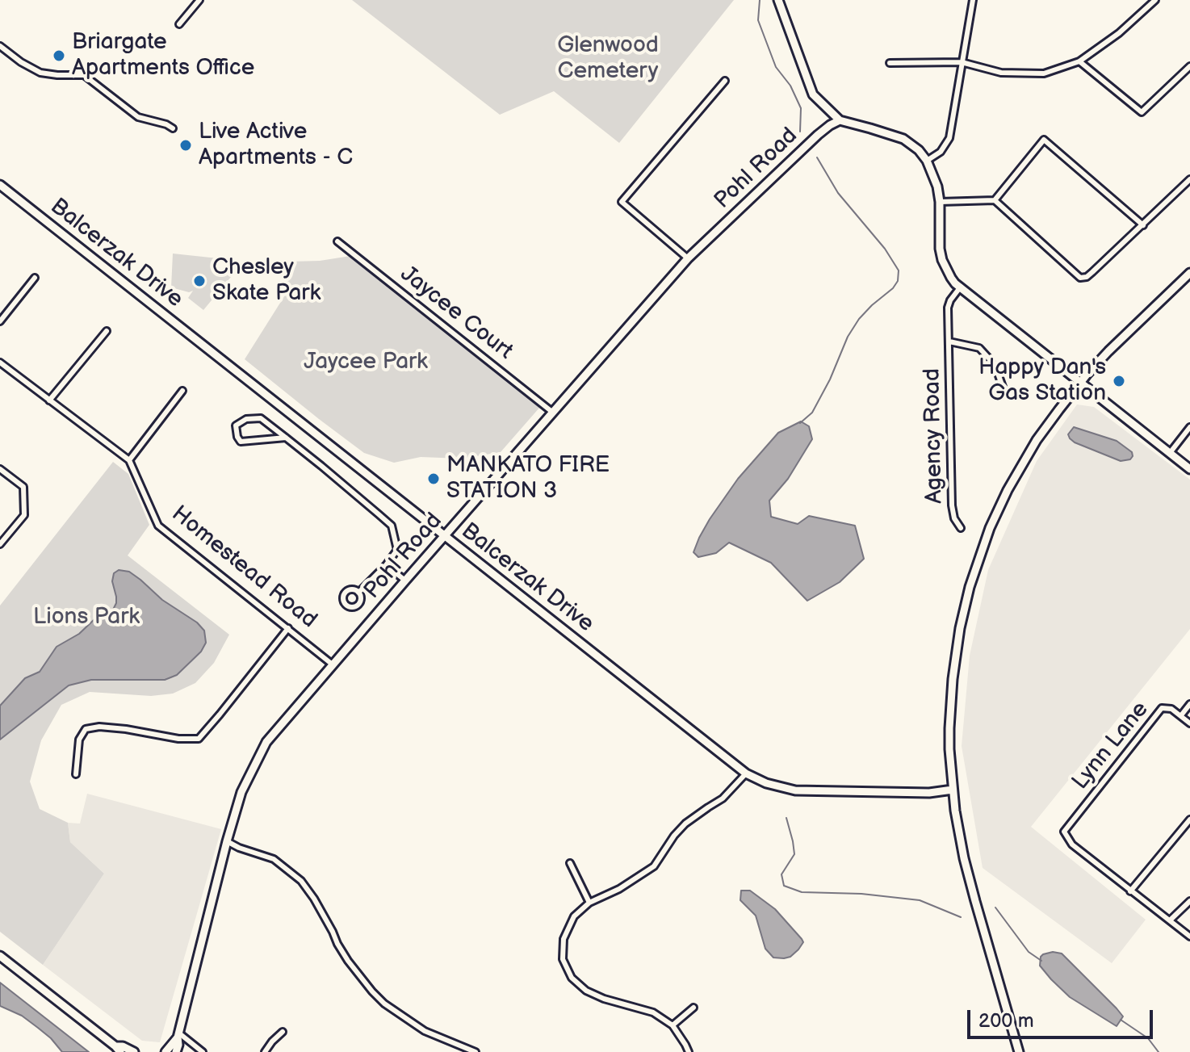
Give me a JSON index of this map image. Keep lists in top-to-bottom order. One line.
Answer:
{"streets":{"street":["Pohl Road","Balcerzak Drive","Jaycee Court","Agency Road","Homestead Road","Lynn Lane"]},"crossings":[["Pohl Road","Balcerzak Drive"],["Pohl Road","Jaycee Court"],["Pohl Road","Homestead Road"]],"parks":["Glenwood Cemetery","Jaycee Park","Lions Park"],"places":["Briargate Apartments Office","Live Active Apartments - C","Chesley Skate Park","Happy Dan's Gas Station","MANKATO FIRE STATION 3"],"scale_bar":"200 m"}
